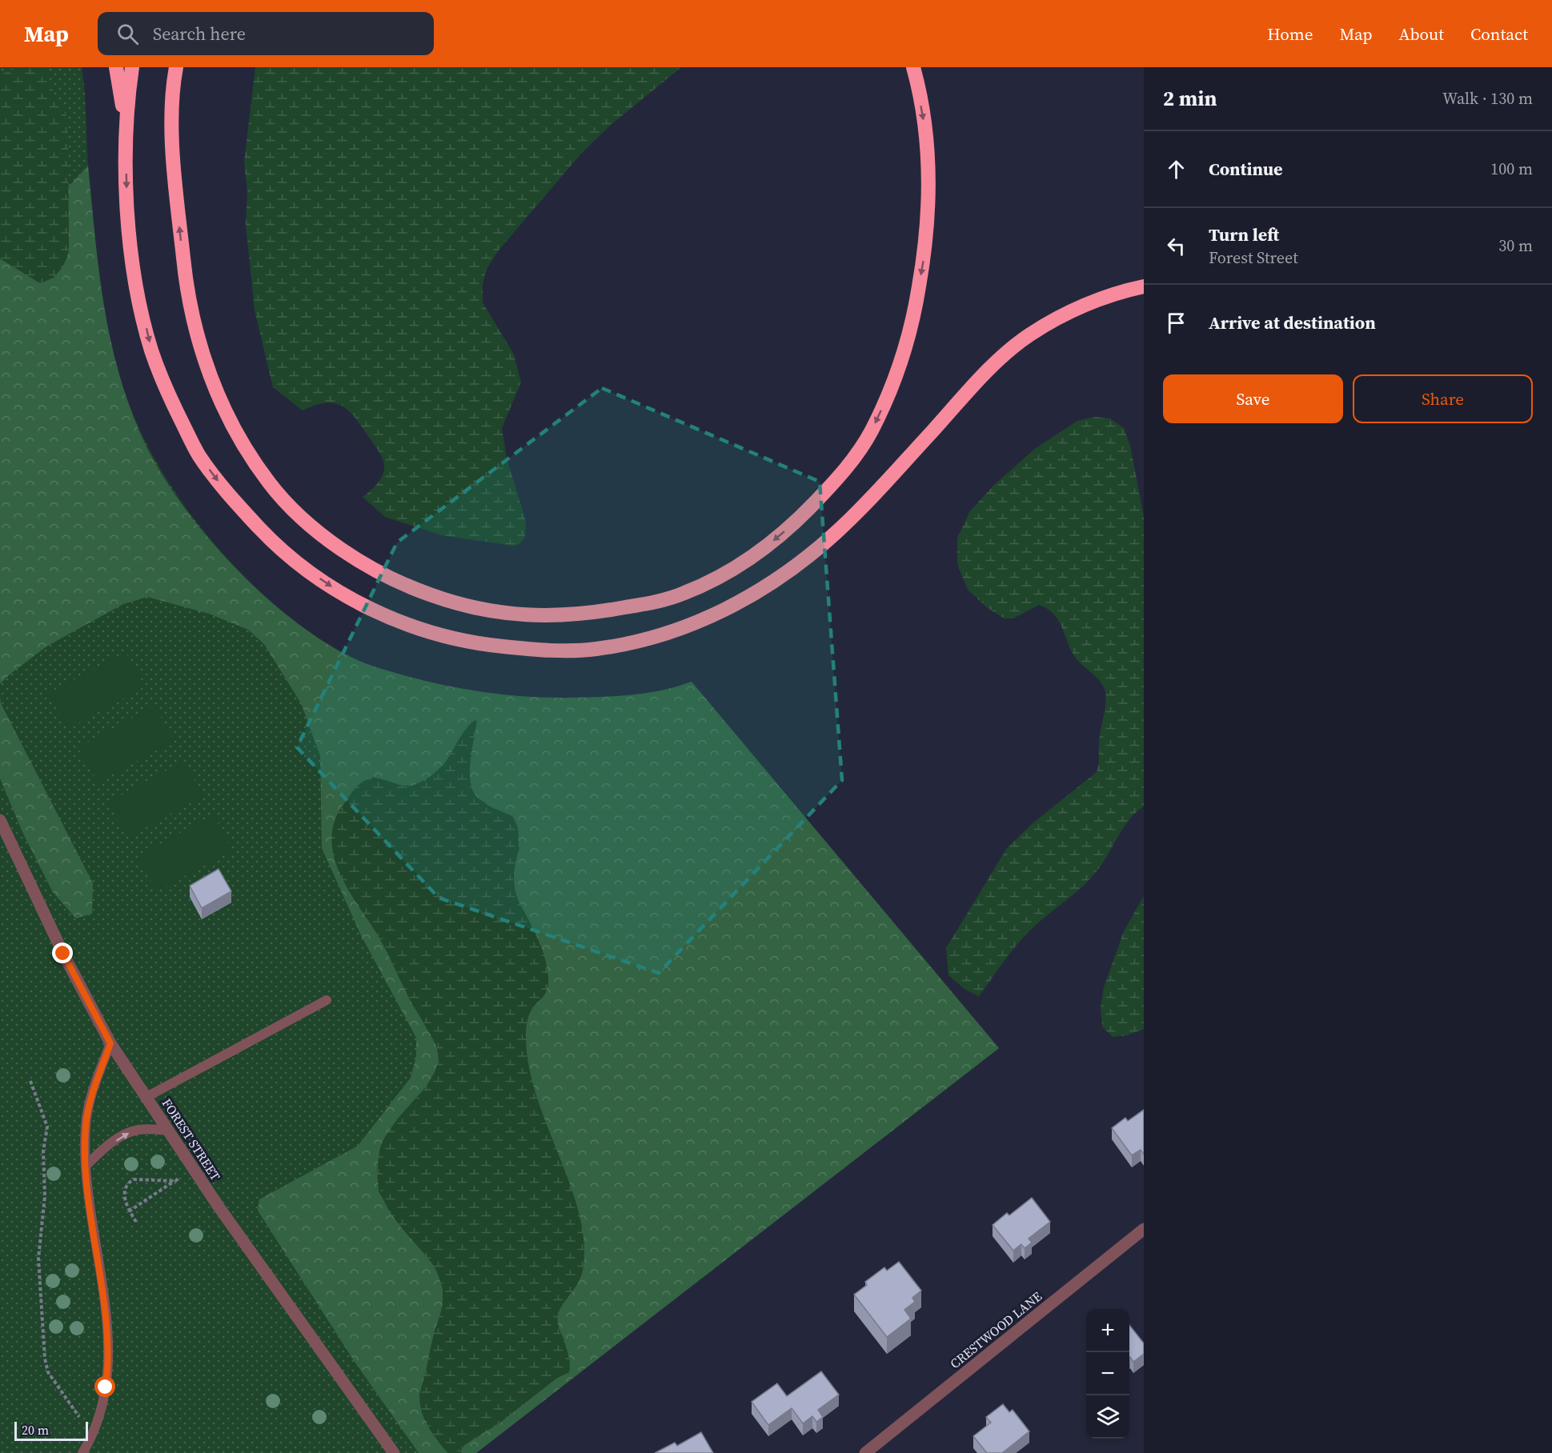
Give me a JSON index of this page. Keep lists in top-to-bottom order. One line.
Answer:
{"streets":{"street":["FOREST STREET","CRESTWOOD LANE"]},"scale_bar":"20 m","page":{"header":"Map","search":"Search here","nav":["Home","Map","About","Contact"],"heading":["2 min","Walk · 130 m"],"list":[["Continue","100 m"],["Turn left","Forest Street","30 m"],"Arrive at destination"],"buttons":["Save","Share"],"map_buttons":["+","−"],"scale":"20 m"}}
